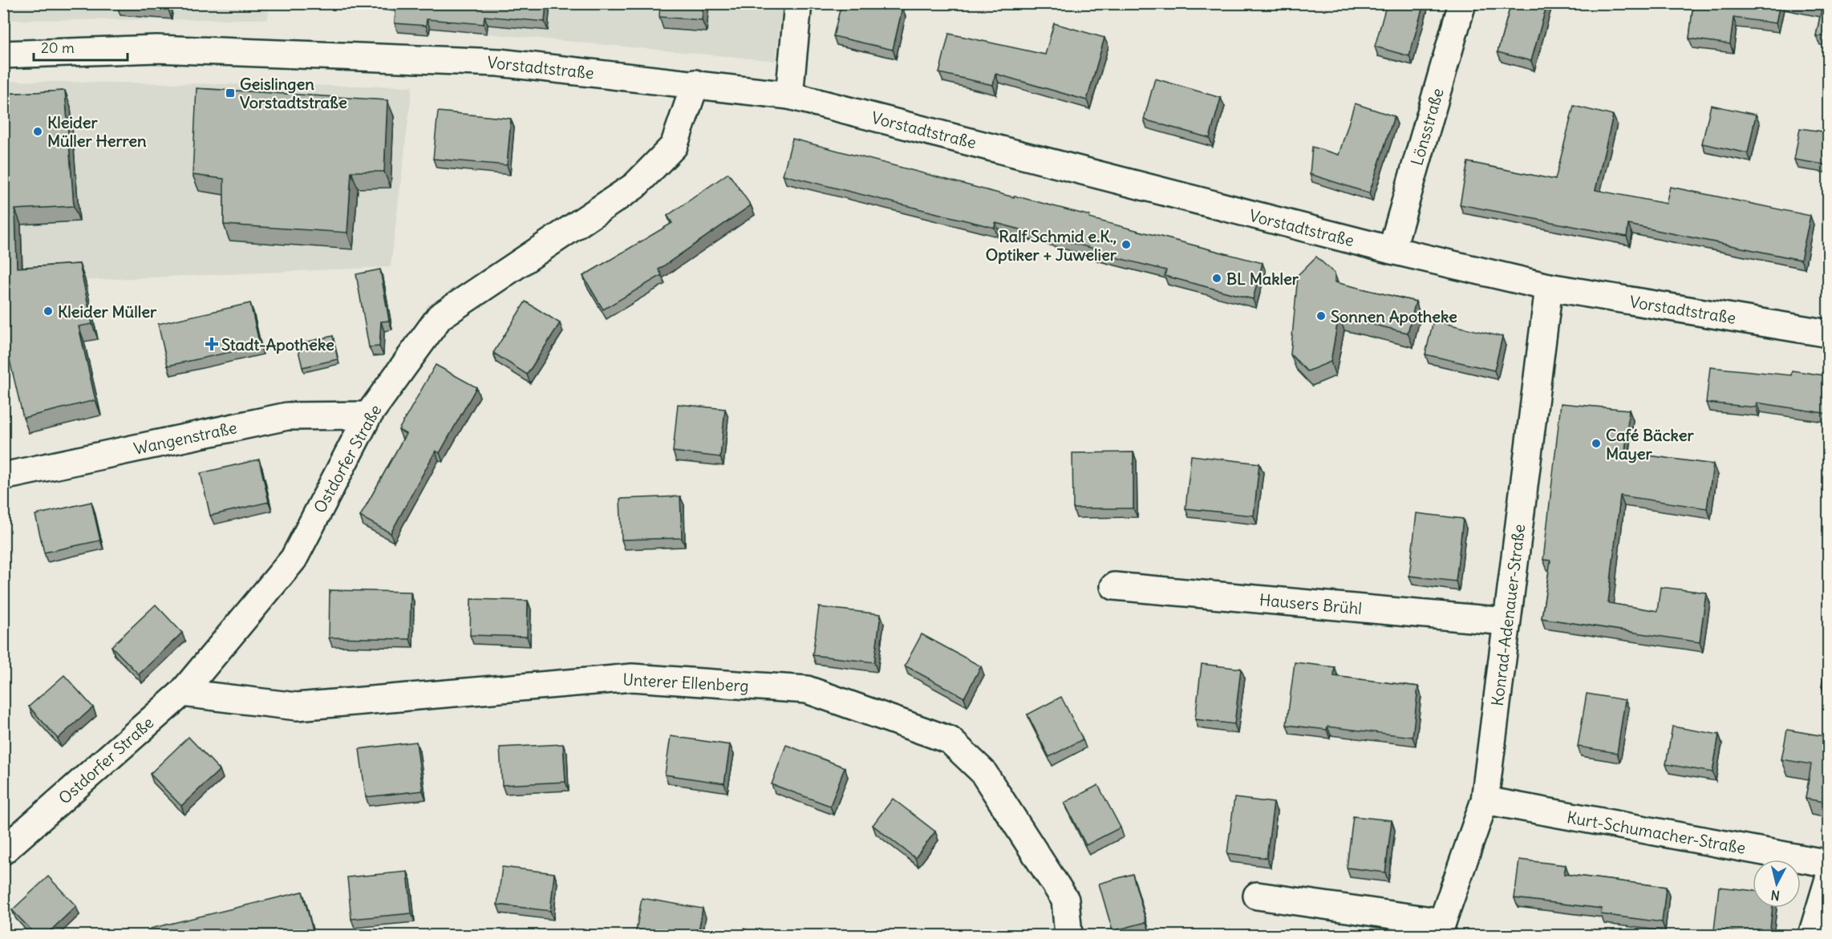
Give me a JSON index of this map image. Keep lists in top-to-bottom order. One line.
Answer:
{"streets":{"street":["Vorstadtstraße","Lönsstraße","Wangenstraße","Ostdorfer Straße","Hausers Brühl","Konrad-Adenauer-Straße","Unterer Ellenberg","Kurt-Schumacher-Straße"]},"crossings":[["Vorstadtstraße","Lönsstraße"],["Vorstadtstraße","Ostdorfer Straße"],["Vorstadtstraße","Konrad-Adenauer-Straße"],["Wangenstraße","Ostdorfer Straße"],["Ostdorfer Straße","Unterer Ellenberg"],["Hausers Brühl","Konrad-Adenauer-Straße"],["Konrad-Adenauer-Straße","Kurt-Schumacher-Straße"]],"places":{"transit":["Geislingen Vorstadtstraße"],"other":["Kleider Müller Herren","Ralf Schmid e.K., Optiker + Juwelier","BL Makler","Kleider Müller","Sonnen Apotheke","Café Bäcker Mayer"],"health":["Stadt-Apotheke"]},"scale_bar":"20 m","north":"bottom"}
